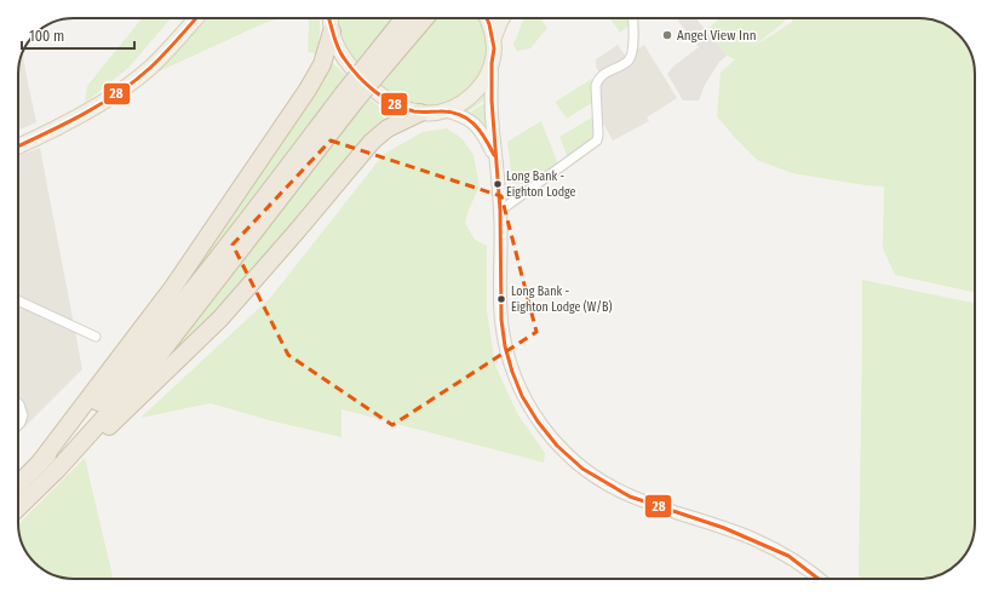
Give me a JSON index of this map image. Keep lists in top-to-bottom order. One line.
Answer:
{"places":["Angel View Inn","Long Bank - Eighton Lodge","Long Bank - Eighton Lodge (W/B)"],"lines":["transit line 28"],"scale_bar":"100 m"}
